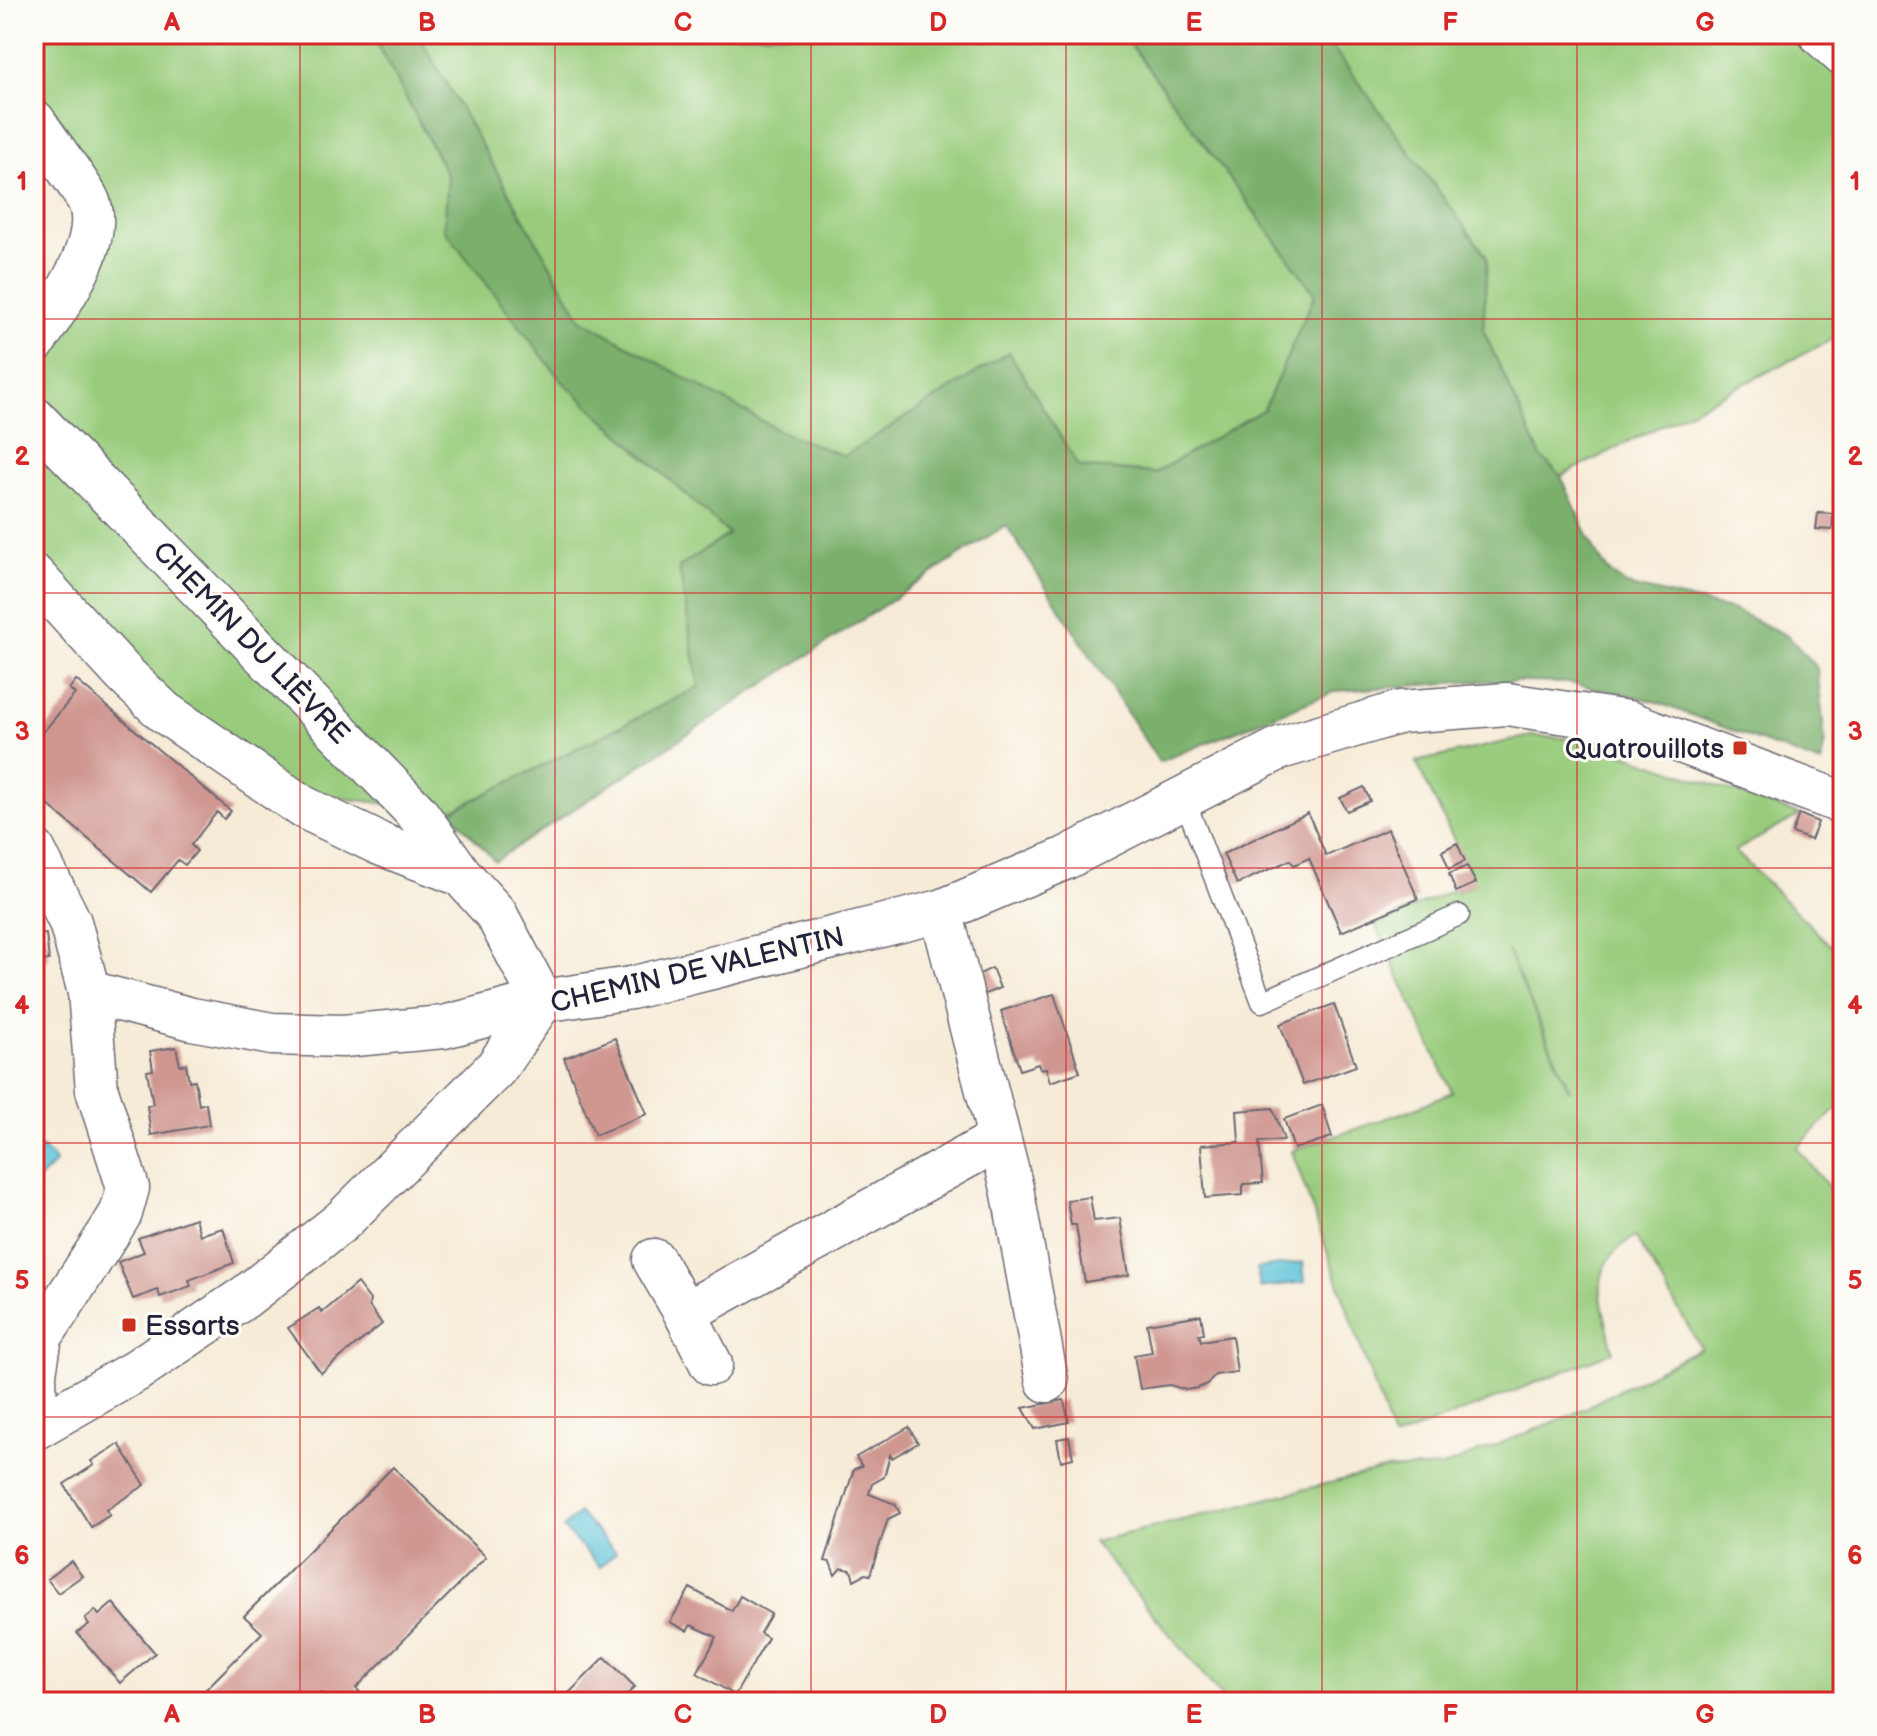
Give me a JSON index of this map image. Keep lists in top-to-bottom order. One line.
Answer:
{"streets":{"street":["CHEMIN DU LIÈVRE","CHEMIN DE VALENTIN"]},"crossings":[["CHEMIN DU LIÈVRE","CHEMIN DE VALENTIN"]],"places":{"transit":["Quatrouillots","Essarts"]},"grid":{"columns":["A","B","C","D","E","F","G"],"rows":["1","2","3","4","5","6"]}}
